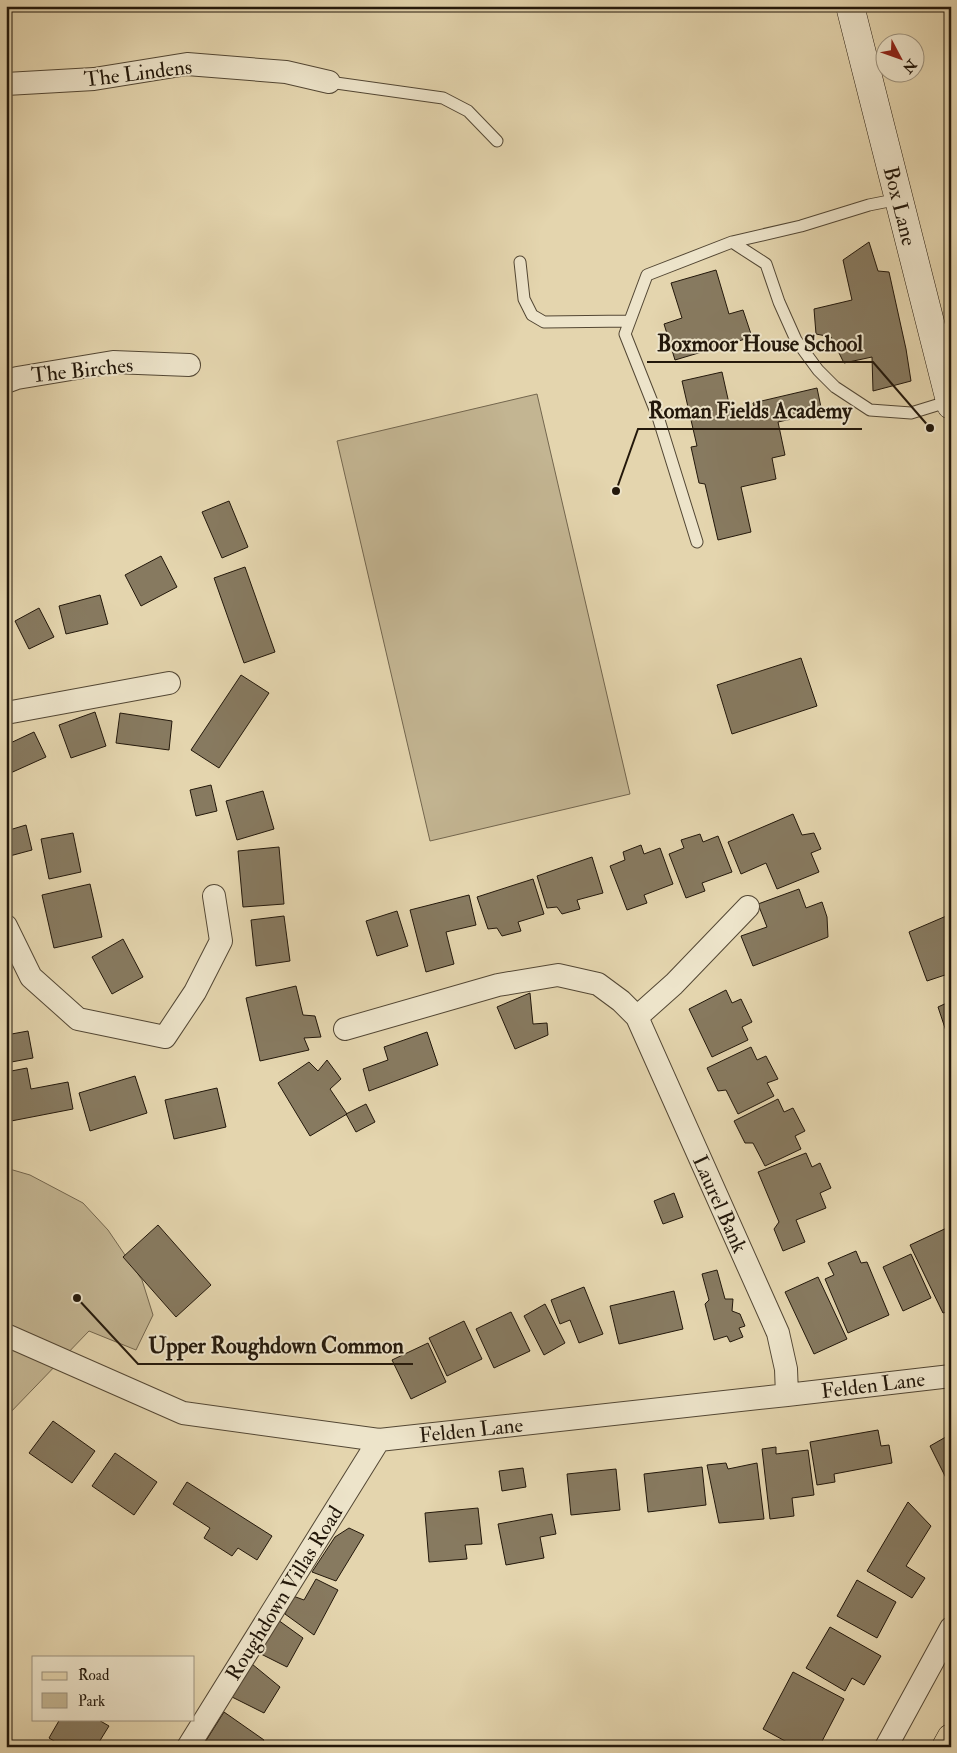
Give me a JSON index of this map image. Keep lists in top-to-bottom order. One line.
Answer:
{"streets":{"main road":["Box Lane"],"street":["The Lindens","The Birches","Laurel Bank","Felden Lane","Roughdown Villas Road"]},"crossings":[["Laurel Bank","Felden Lane"],["Felden Lane","Roughdown Villas Road"]],"places":["Boxmoor House School","Roman Fields Academy","Upper Roughdown Common"],"legend":["Road","Park"],"north":"bottom right"}
